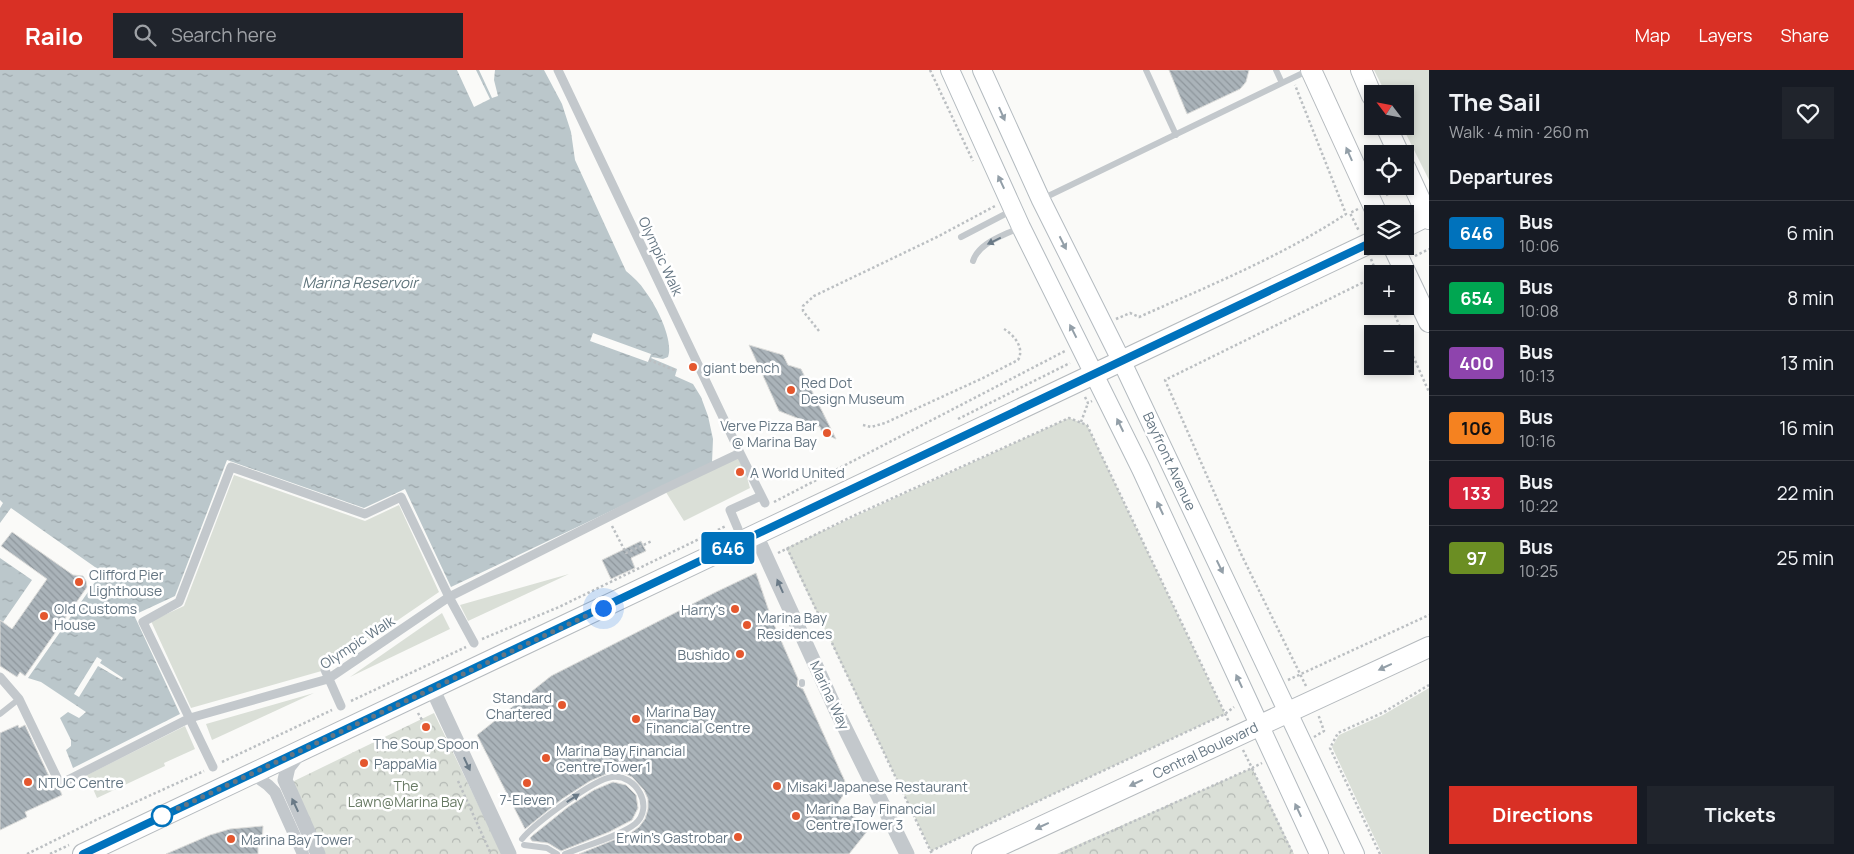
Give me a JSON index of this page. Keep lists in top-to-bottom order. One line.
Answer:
{"streets":{"main road":["Bayfront Avenue","Central Boulevard"],"street":["Olympic Walk","Marina Way"]},"crossings":[["Bayfront Avenue","Central Boulevard"]],"one_way":["Marina Way","Central Boulevard"],"water":["Marina Reservoir"],"parks":["The Lawn@Marina Bay"],"places":["giant bench","Red Dot Design Museum","Verve Pizza Bar @ Marina Bay","A World United","Clifford Pier Lighthouse","Harry's","Old Customs House","Marina Bay Residences","Bushido","Standard Chartered","Marina Bay Financial Centre","The Soup Spoon","Marina Bay Financial Centre Tower 1","PappaMia","NTUC Centre","7-Eleven","Misaki Japanese Restaurant","Marina Bay Financial Centre Tower 3","Erwin's Gastrobar","Marina Bay Tower"],"lines":["bus line 646"],"north":"top left","page":{"header":"Railo","search":"Search here","nav":["Map","Layers","Share"],"on_map":"646","heading":[["The Sail","Walk · 4 min · 260 m"],"Departures"],"map_buttons":["+","−"],"list":[{"mark":"646","name":"Bus","note":"10:06","value":"6 min"},{"mark":"654","name":"Bus","note":"10:08","value":"8 min"},{"mark":"400","name":"Bus","note":"10:13","value":"13 min"},{"mark":"106","name":"Bus","note":"10:16","value":"16 min"},{"mark":"133","name":"Bus","note":"10:22","value":"22 min"},{"mark":"97","name":"Bus","note":"10:25","value":"25 min"}],"buttons":["Directions","Tickets"]}}
